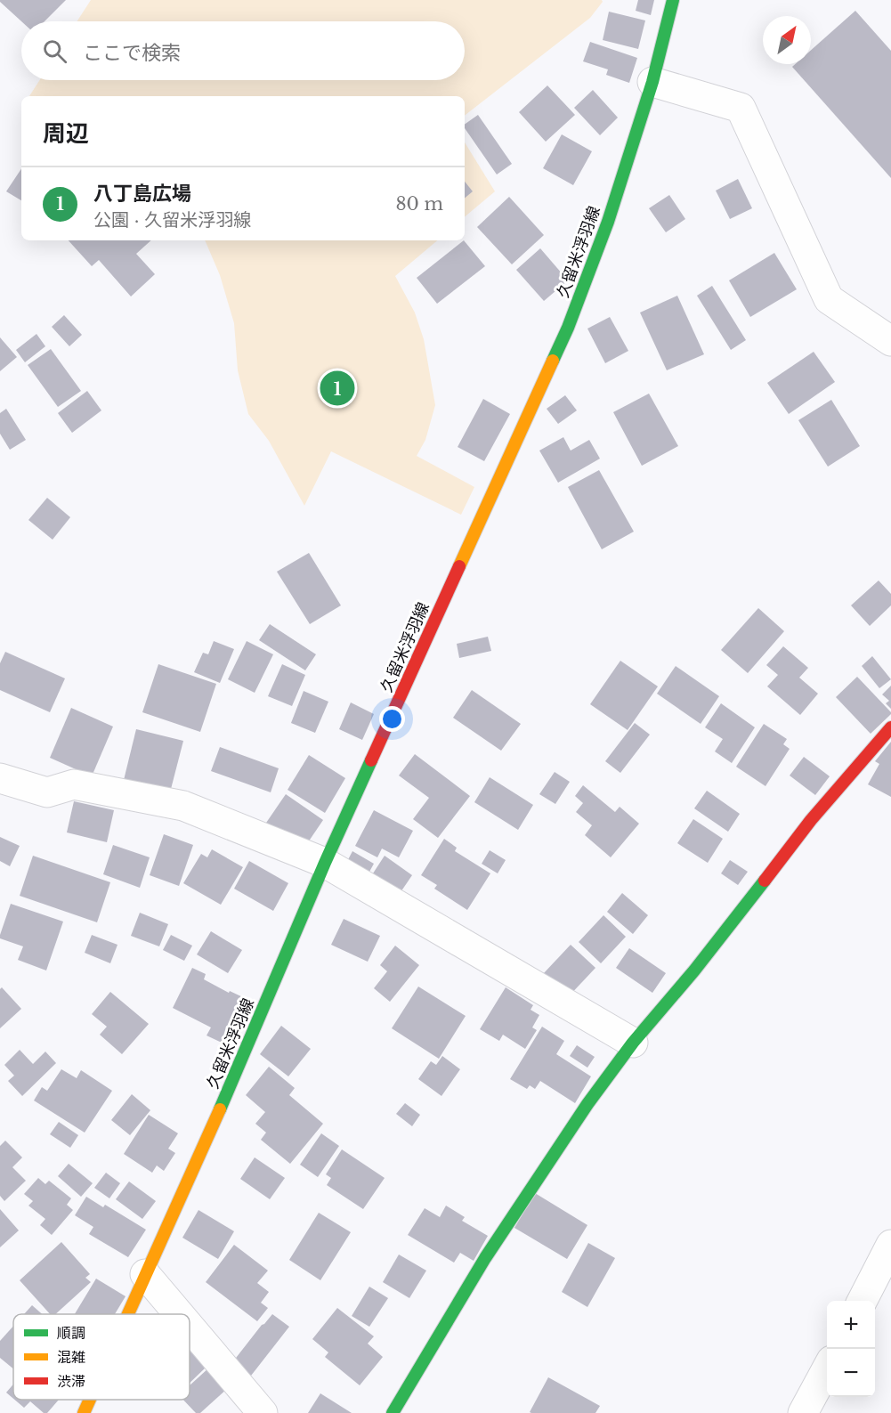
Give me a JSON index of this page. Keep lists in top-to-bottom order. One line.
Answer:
{"streets":{"main road":["久留米浮羽線"]},"legend":["順調","混雑","渋滞"],"north":"top right","page":{"search":"ここで検索","heading":"周辺","list":[{"mark":"1","name":"八丁島広場","note":"公園 · 久留米浮羽線","value":"80 m"}],"pins":"1","map_buttons":["+","−"]}}
